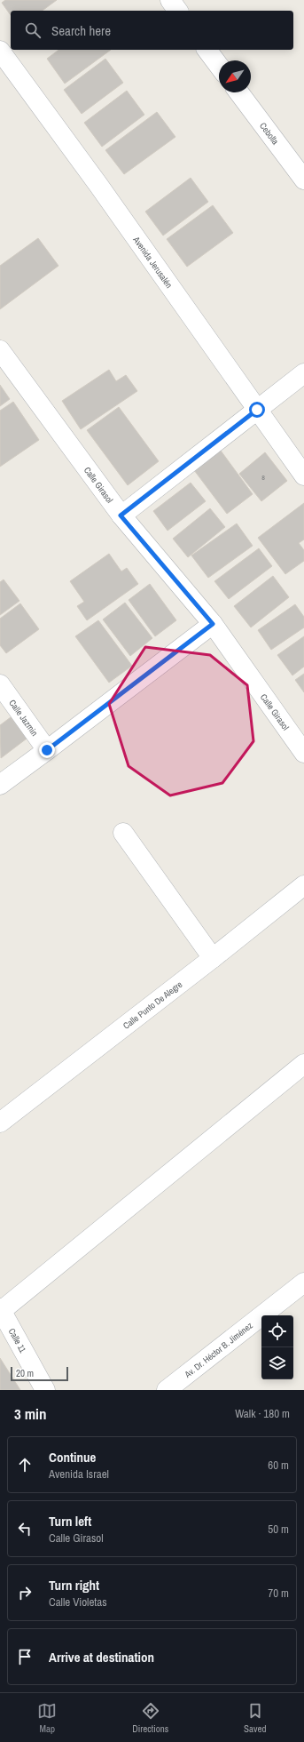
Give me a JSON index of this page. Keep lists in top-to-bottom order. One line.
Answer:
{"streets":{"street":["Cebolla","Avenida Jerusalén","Calle Girasol","Calle Jazmin","Calle Punto De Alegre","Calle 11","Av. Dr. Héctor B. Jiménez"]},"house_numbers":["8"],"scale_bar":"20 m","north":"bottom left","page":{"search":"Search here","scale":"20 m","heading":["3 min","Walk · 180 m"],"list":[["Continue","Avenida Israel","60 m"],["Turn left","Calle Girasol","50 m"],["Turn right","Calle Violetas","70 m"],"Arrive at destination"],"nav":["Map","Directions","Saved"]}}
